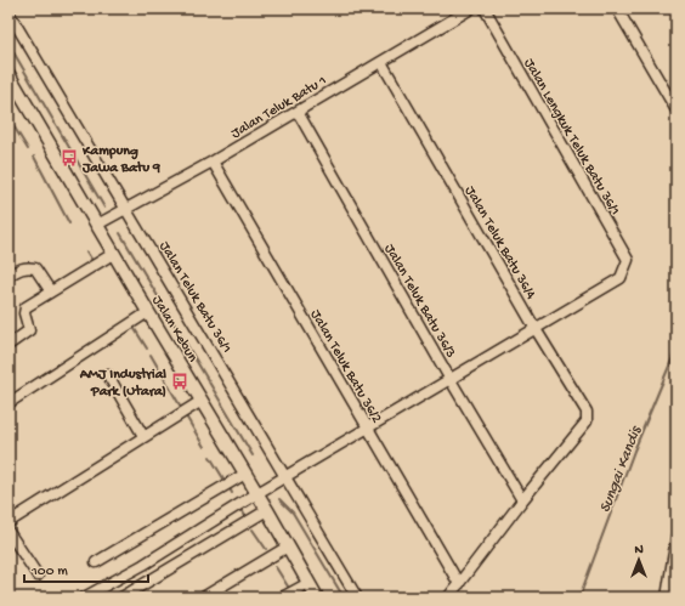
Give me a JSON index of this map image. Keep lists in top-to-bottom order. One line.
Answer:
{"streets":{"main road":["Jalan Kebun"],"street":["Jalan Teluk Batu 1","Jalan Lengkuk Teluk Batu 36/1","Jalan Teluk Batu 36/4","Jalan Teluk Batu 36/1","Jalan Teluk Batu 36/3","Jalan Teluk Batu 36/2"]},"crossings":[["Jalan Teluk Batu 1","Jalan Teluk Batu 36/4"],["Jalan Teluk Batu 1","Jalan Teluk Batu 36/1"],["Jalan Teluk Batu 1","Jalan Teluk Batu 36/3"],["Jalan Teluk Batu 1","Jalan Kebun"],["Jalan Teluk Batu 1","Jalan Teluk Batu 36/2"],["Jalan Lengkuk Teluk Batu 36/1","Jalan Teluk Batu 36/4"],["Jalan Teluk Batu 36/4","Jalan Teluk Batu 36/3"],["Jalan Teluk Batu 36/4","Jalan Teluk Batu 36/2"]],"water":["Sungai Kandis"],"places":{"bus stop":["Kampung Jawa Batu 9","AMJ Industrial Park (Utara)"]},"scale_bar":"100 m","north":"top"}
